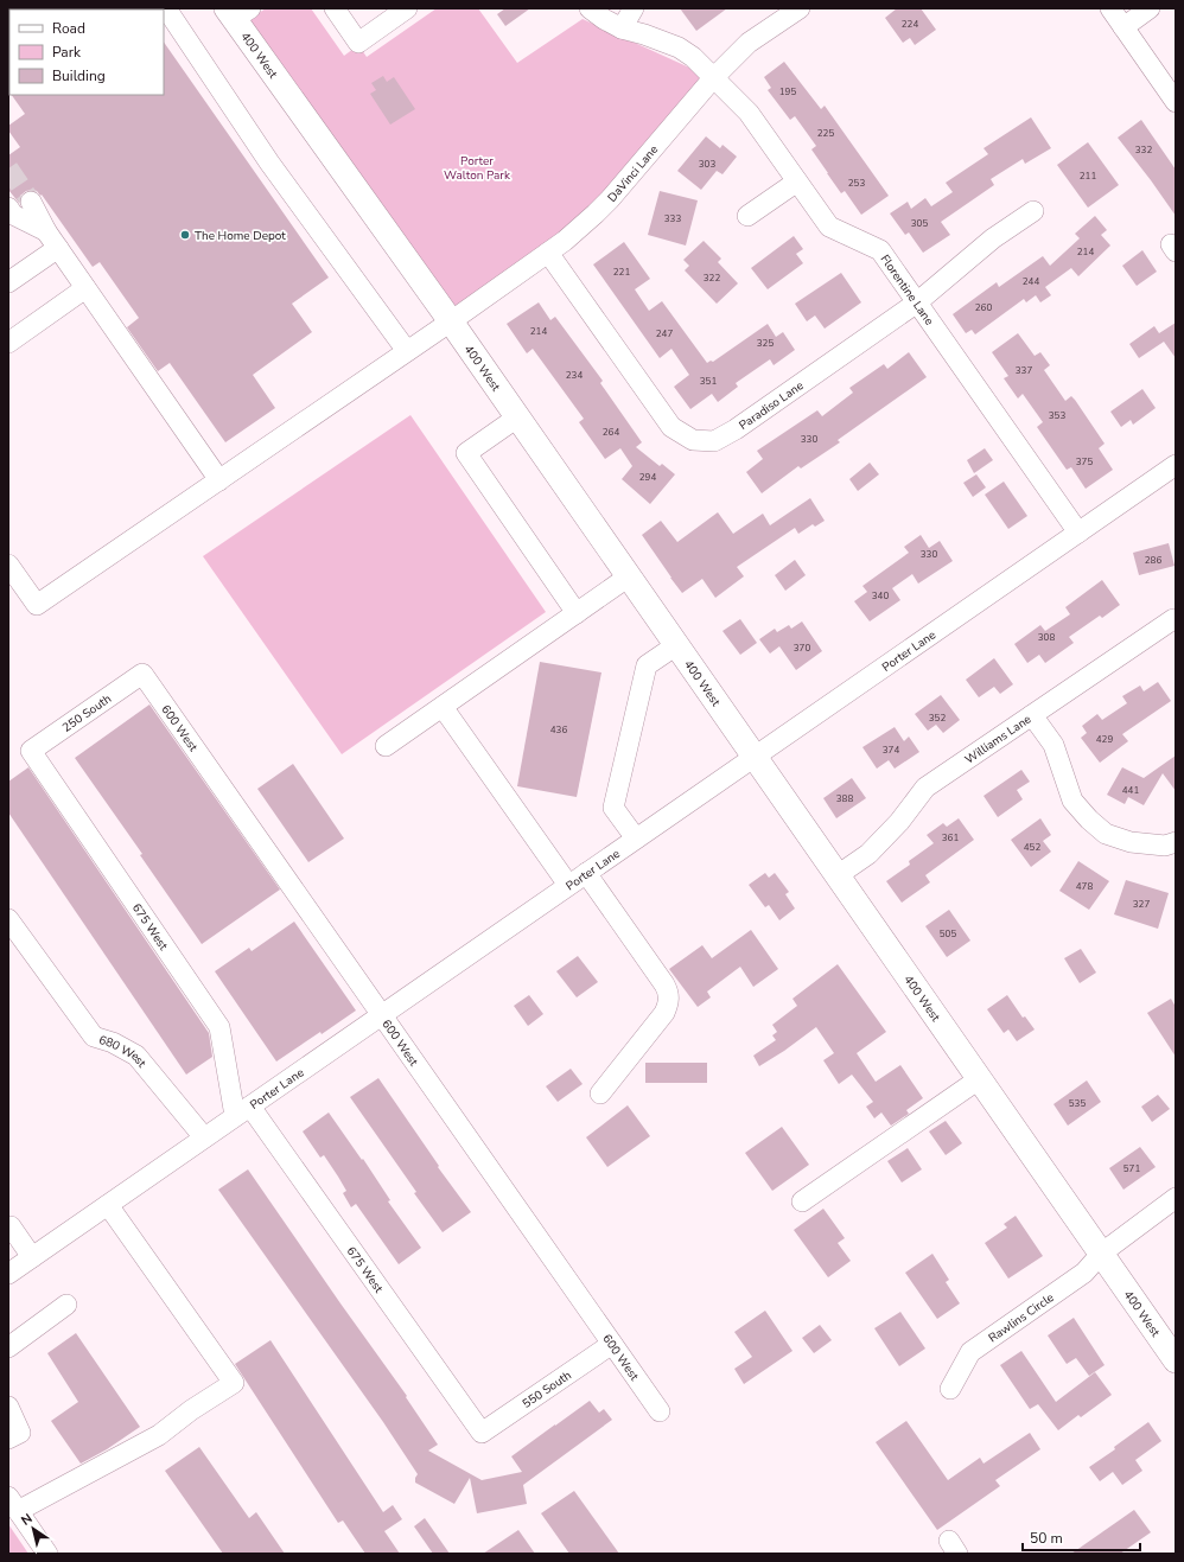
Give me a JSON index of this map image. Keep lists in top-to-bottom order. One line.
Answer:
{"streets":{"main road":["400 West"],"street":["DaVinci Lane","Florentine Lane","Paradiso Lane","Porter Lane","250 South","600 West","Williams Lane","675 West","680 West","Rawlins Circle","550 South"]},"crossings":[["400 West","DaVinci Lane"],["400 West","Porter Lane"],["400 West","Williams Lane"],["400 West","Rawlins Circle"],["DaVinci Lane","Florentine Lane"],["DaVinci Lane","Paradiso Lane"],["Florentine Lane","Paradiso Lane"],["Florentine Lane","Porter Lane"],["Porter Lane","600 West"],["Porter Lane","675 West"],["Porter Lane","680 West"],["250 South","600 West"],["250 South","675 West"],["600 West","550 South"],["675 West","550 South"]],"parks":["Porter Walton Park"],"places":["The Home Depot"],"house_numbers":["224","195","225","332","303","211","253","333","305","214","221","322","244","260","214","247","325","337","234","351","353","264","330","375","294","330","286","340","308","370","352","436","429","374","441","388","361","452","478","327","505","535","571"],"legend":["Road","Park","Building"],"scale_bar":"50 m","north":"top left"}
